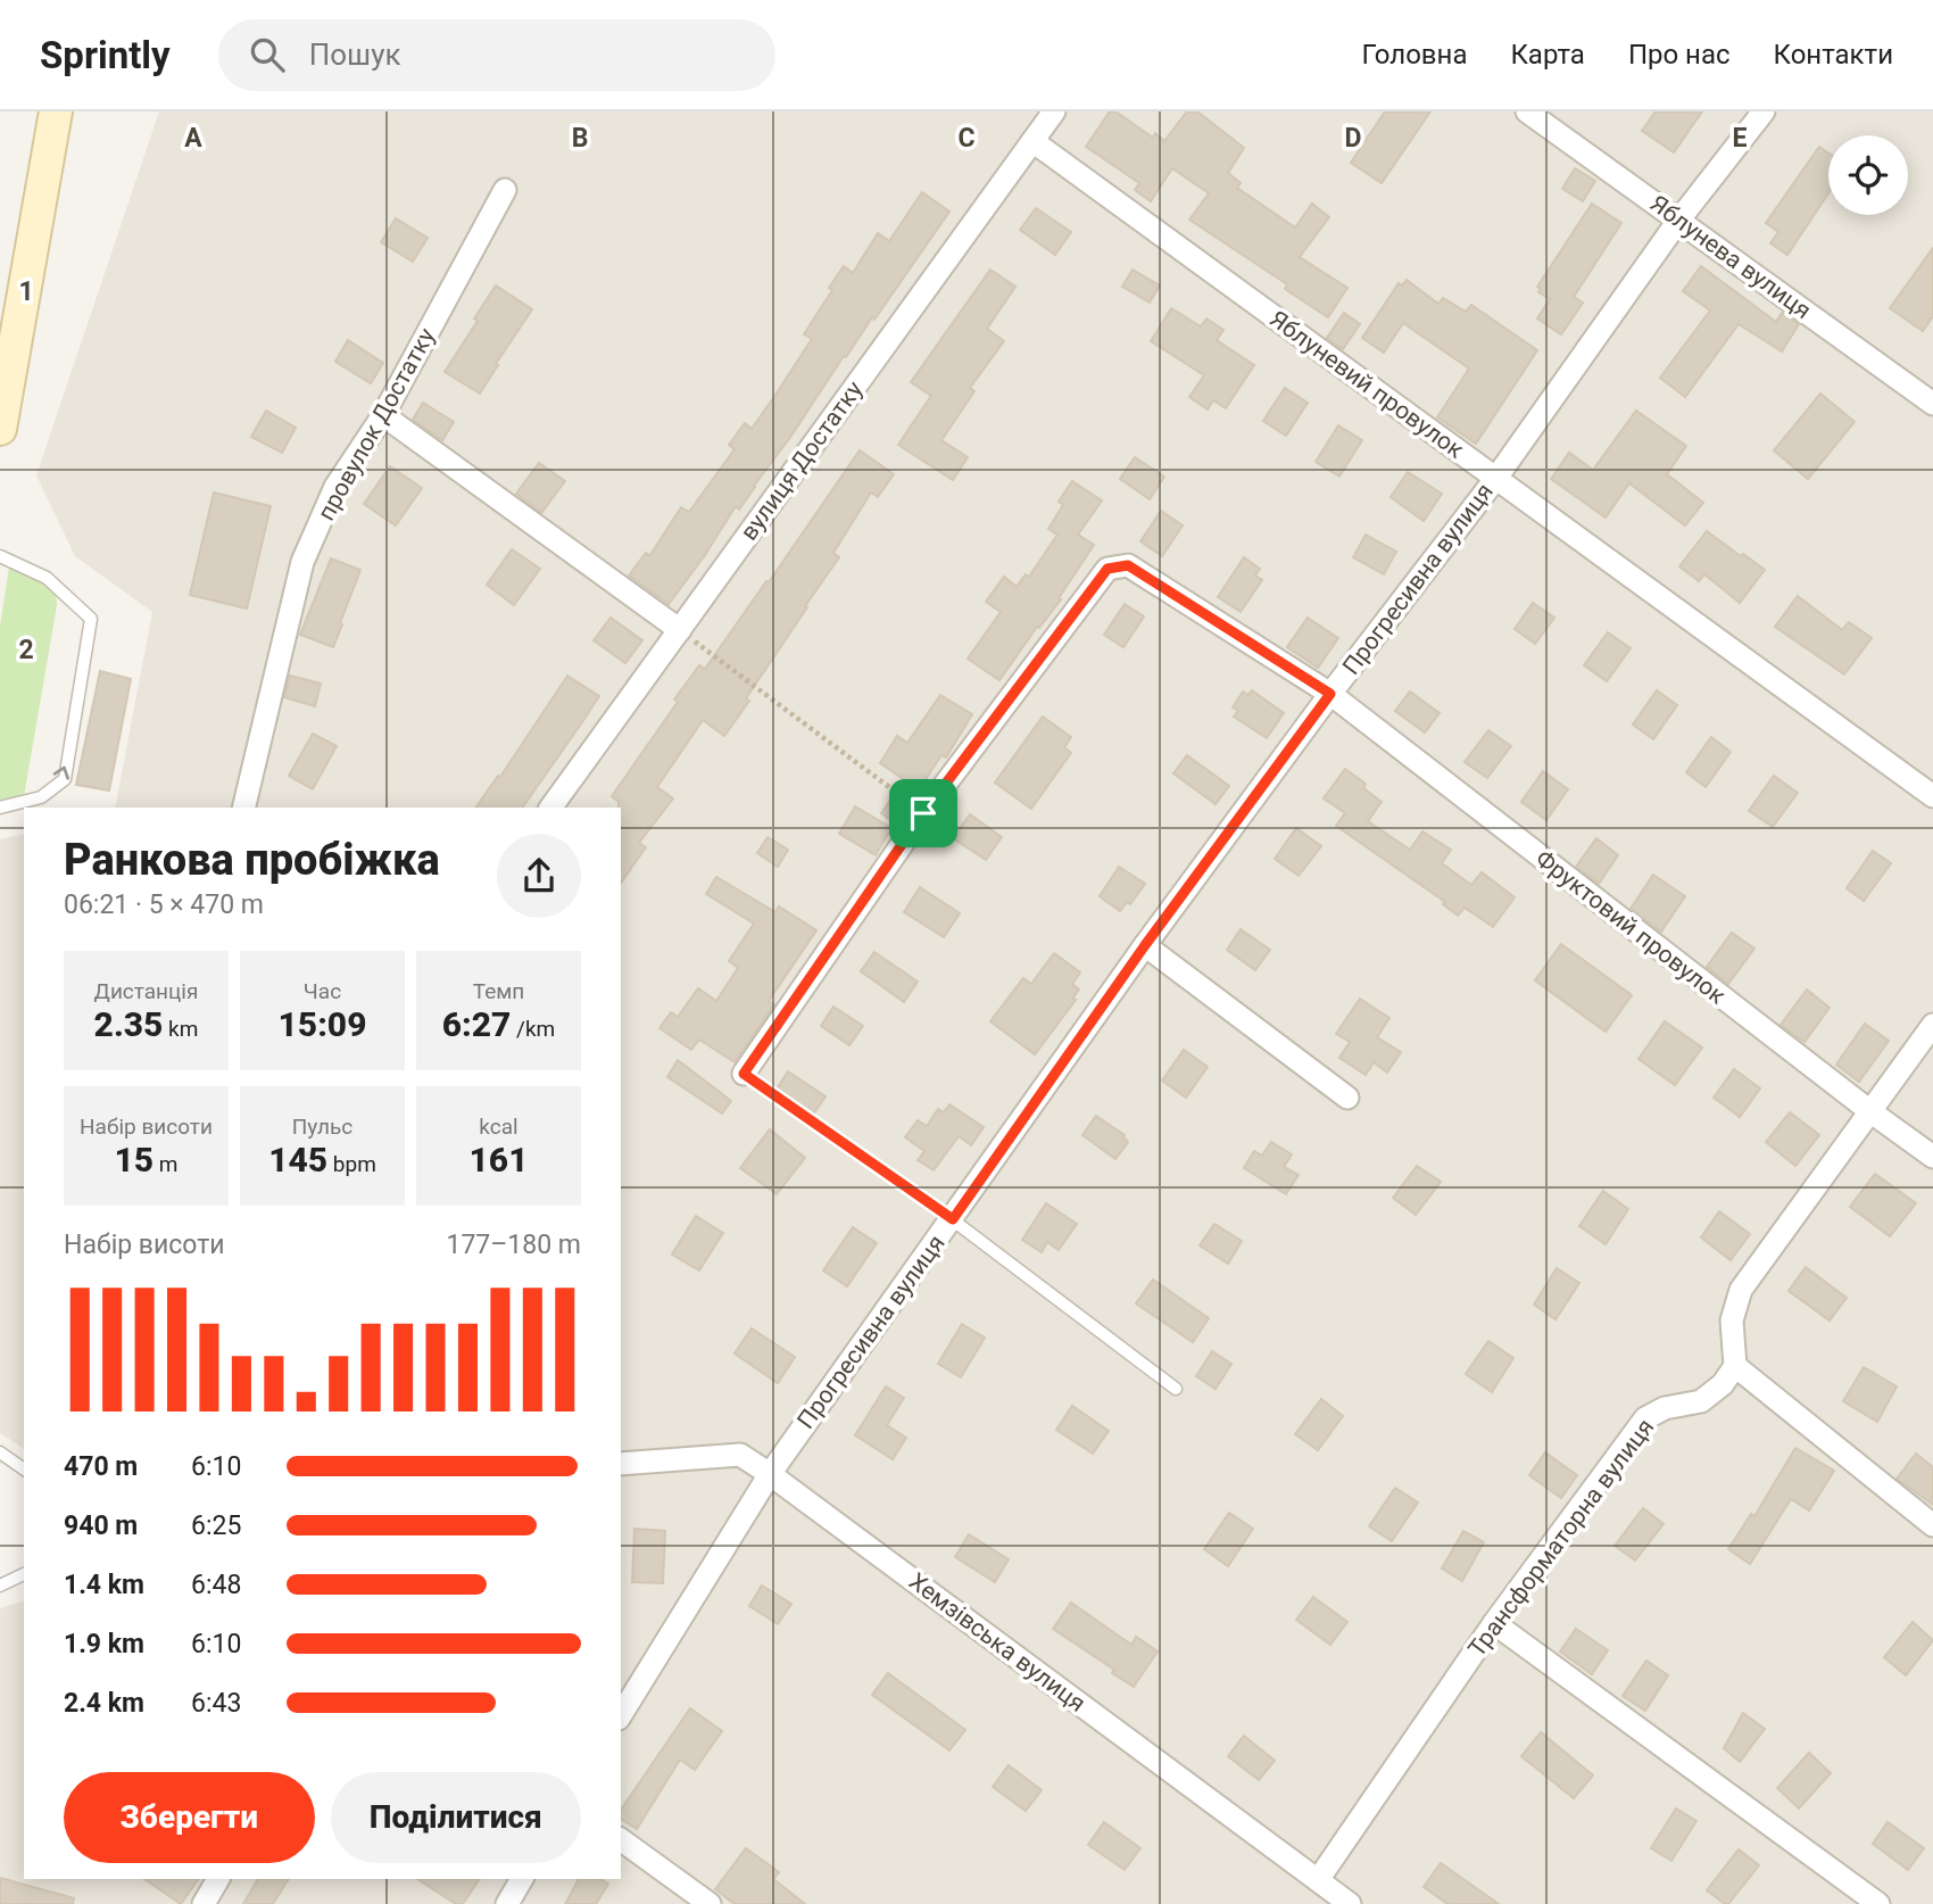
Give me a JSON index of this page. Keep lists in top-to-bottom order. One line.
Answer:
{"streets":{"street":["Яблунева вулиця","Яблуневий провулок","провулок Достатку","вулиця Достатку","Прогресивна вулиця","Фруктовий провулок","Трансформаторна вулиця","Хемзівська вулиця"]},"crossings":[["Яблунева вулиця","Прогресивна вулиця"],["Яблуневий провулок","вулиця Достатку"],["Яблуневий провулок","Прогресивна вулиця"],["Прогресивна вулиця","Фруктовий провулок"],["Прогресивна вулиця","Хемзівська вулиця"],["Трансформаторна вулиця","Хемзівська вулиця"]],"page":{"header":"Sprintly","search":"Пошук","nav":["Головна","Карта","Про нас","Контакти"],"heading":["Ранкова пробіжка","06:21 · 5 × 470 m"],"stats":[["Дистанція","2.35 km"],["Час","15:09"],["Темп","6:27 /km"],["Набір висоти","15 m"],["Пульс","145 bpm"],["kcal","161"]],"chart":["Набір висоти","177–180 m"],"list":[{"name":"470 m","note":"6:10"},{"name":"940 m","note":"6:25"},{"name":"1.4 km","note":"6:48"},{"name":"1.9 km","note":"6:10"},{"name":"2.4 km","note":"6:43"}],"buttons":["Зберегти","Поділитися"]},"grid":{"columns":["A","B","C","D","E"],"rows":["1","2"]}}
